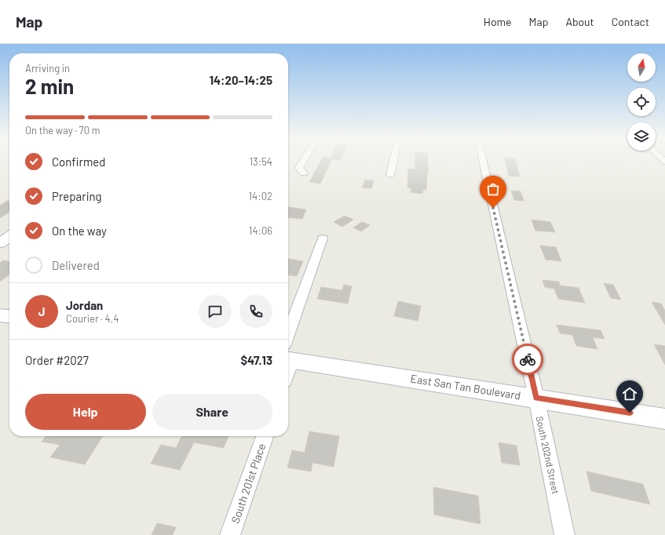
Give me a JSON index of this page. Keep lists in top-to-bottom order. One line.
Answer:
{"streets":{"street":["East San Tan Boulevard","South 202nd Street","South 201st Place"]},"crossings":[["East San Tan Boulevard","South 202nd Street"]],"north":"top","page":{"header":"Map","nav":["Home","Map","About","Contact"],"heading":["2 min","Arriving in","14:20–14:25"],"panel":["Jordan","Courier · 4.4","Order #2027","$47.13"],"bar":"On the way · 70 m","list":[["Confirmed","13:54"],["Preparing","14:02"],["On the way","14:06"],"Delivered"],"round":"J","buttons":["Help","Share"]}}
